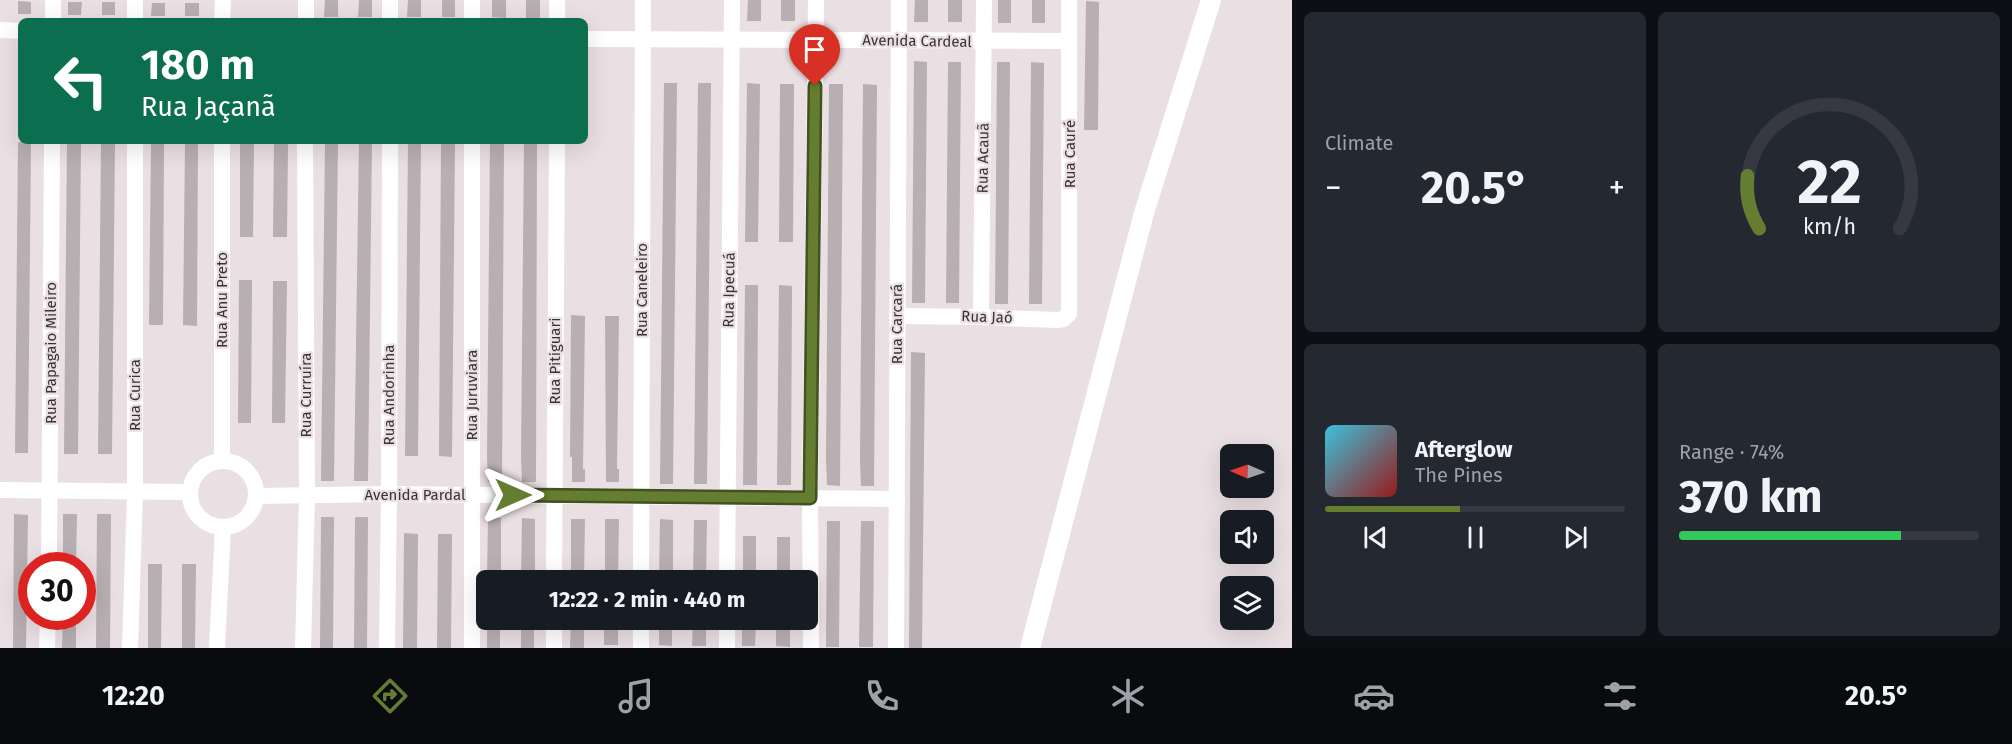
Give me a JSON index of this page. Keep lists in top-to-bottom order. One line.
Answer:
{"streets":{"street":["Avenida Cardeal","Rua Cauré","Rua Acauã","Rua Caneleiro","Rua Ipecuá","Rua Anu Preto","Rua Jaó","Rua Carcará","Rua Papagaio Mileiro","Rua Pitiguari","Rua Curica","Rua Curruíra","Rua Andorinha","Rua Juruviara","Avenida Pardal"]},"crossings":[["Avenida Cardeal","Rua Cauré"],["Avenida Cardeal","Rua Acauã"],["Avenida Cardeal","Rua Caneleiro"],["Avenida Cardeal","Rua Ipecuá"],["Avenida Cardeal","Rua Carcará"],["Rua Cauré","Rua Jaó"],["Rua Acauã","Rua Jaó"],["Rua Caneleiro","Avenida Pardal"],["Rua Ipecuá","Avenida Pardal"],["Rua Anu Preto","Avenida Pardal"],["Rua Jaó","Rua Carcará"],["Rua Carcará","Avenida Pardal"],["Rua Pitiguari","Avenida Pardal"],["Rua Curruíra","Avenida Pardal"],["Rua Andorinha","Avenida Pardal"],["Rua Juruviara","Avenida Pardal"]],"north":"left","page":{"tile":["Climate",["Range · 74%","370 km"]],"turn":["180 m","Rua Jaçanã"],"heat":["−","20.5°","+"],"song":["Afterglow","The Pines"],"limit":"30","trip":"12:22 · 2 min · 440 m","tabs":["12:20","20.5°"],"gauge":["22","km/h"]}}
